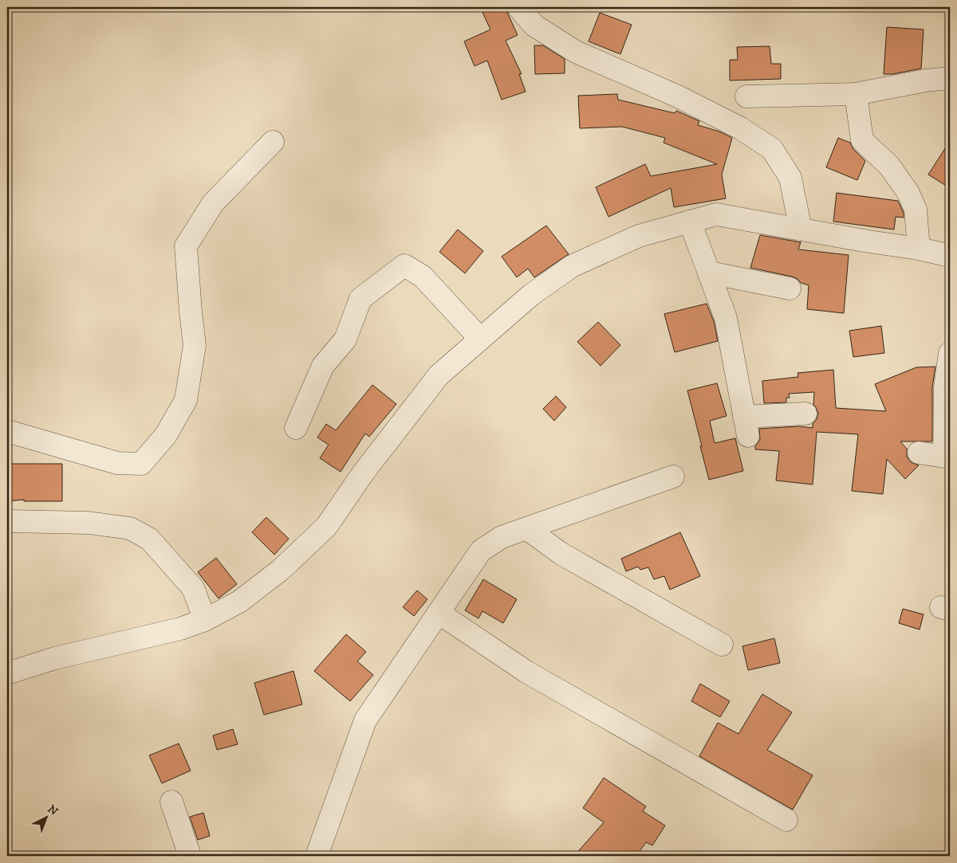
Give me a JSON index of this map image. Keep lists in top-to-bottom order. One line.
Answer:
{"north":"top right"}
